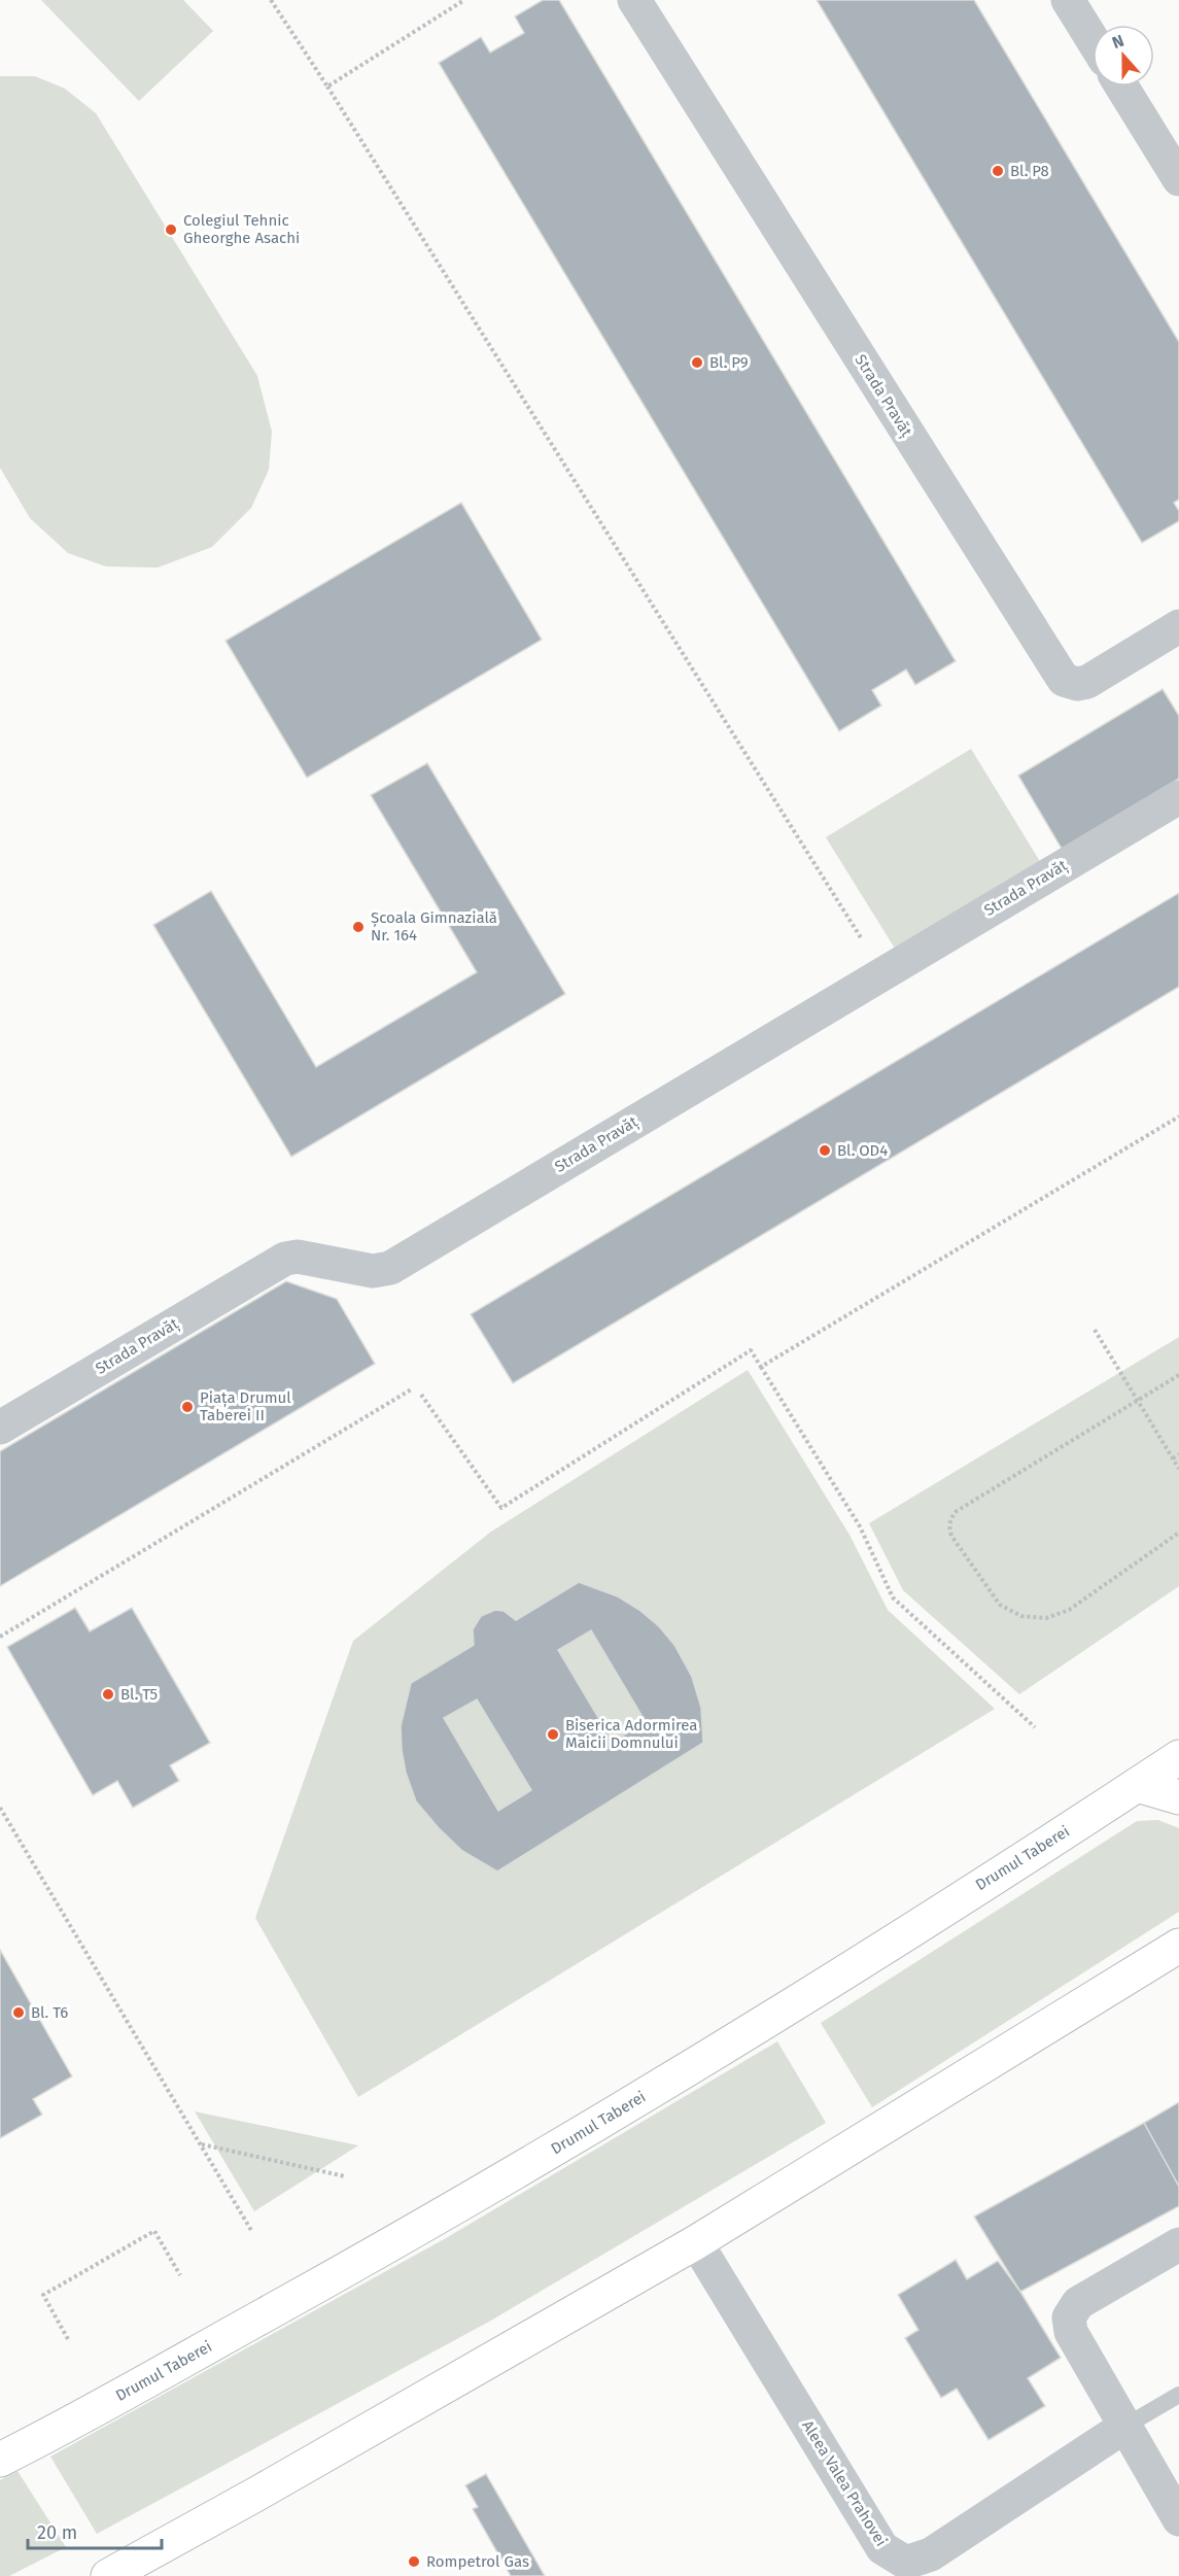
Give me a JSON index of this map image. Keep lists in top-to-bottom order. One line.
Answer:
{"streets":{"main road":["Drumul Taberei"],"street":["Strada Pravăț","Aleea Valea Prahovei"]},"places":["Bl. P8","Colegiul Tehnic Gheorghe Asachi","Bl. P9","Școala Gimnazială Nr. 164","Bl. OD4","Piața Drumul Taberei II","Bl. T5","Biserica Adormirea Maicii Domnului","Bl. T6","Rompetrol Gas"],"scale_bar":"20 m","north":"top"}
